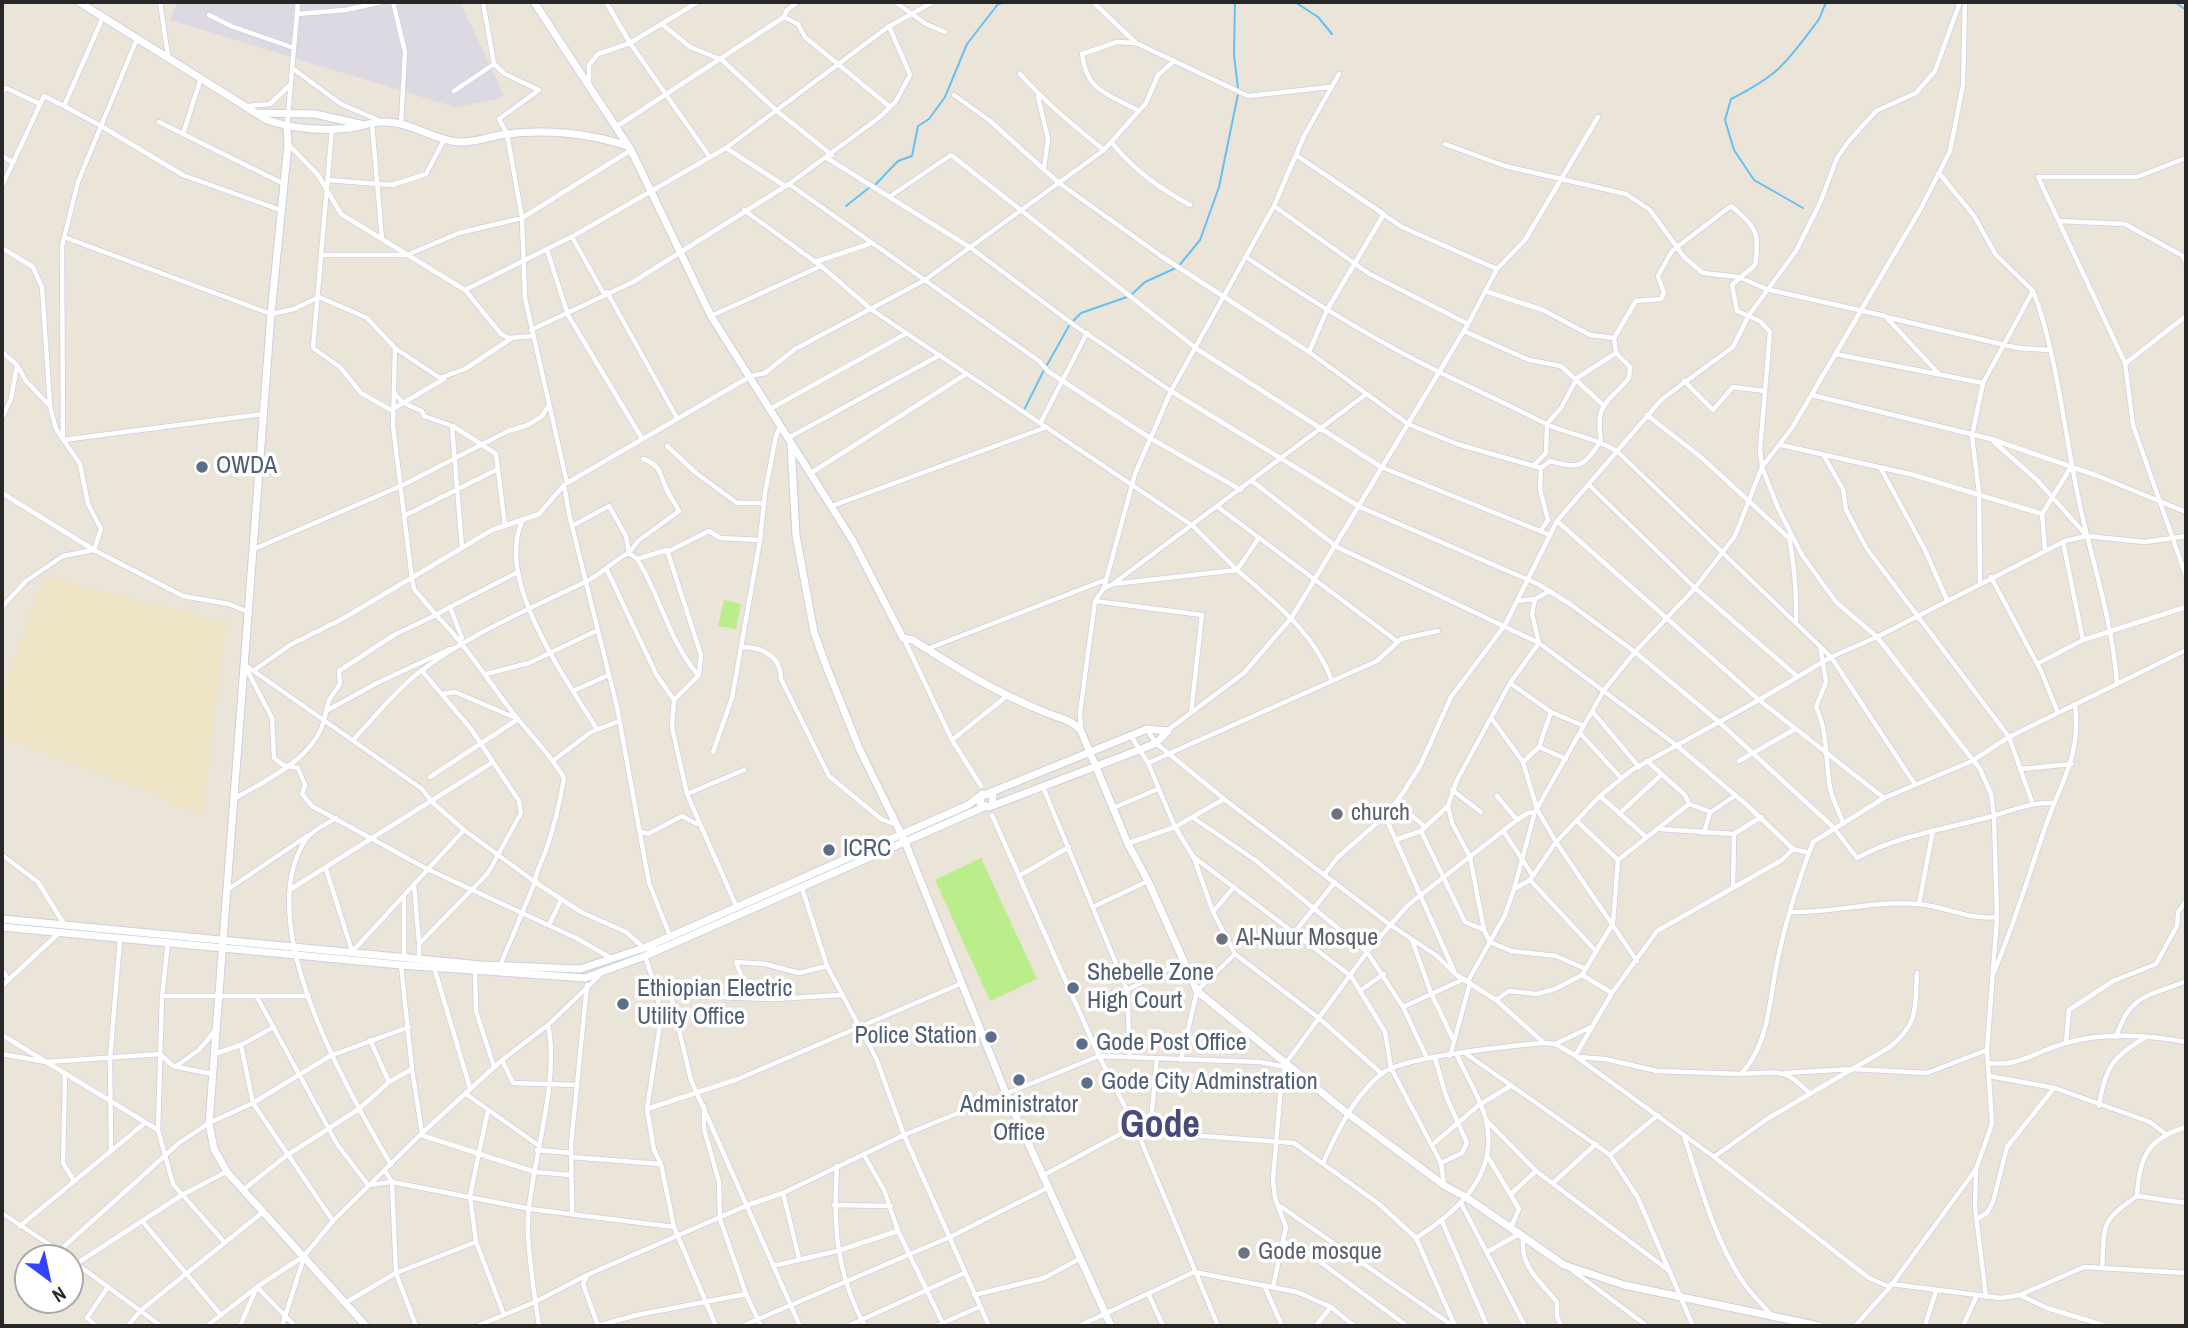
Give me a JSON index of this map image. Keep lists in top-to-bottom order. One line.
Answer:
{"districts":["Gode"],"places":["OWDA","church","ICRC","Al-Nuur Mosque","Shebelle Zone High Court","Ethiopian Electric Utility Office","Police Station","Gode Post Office","Administrator Office","Gode City Adminstration","Gode mosque"],"north":"bottom right"}
